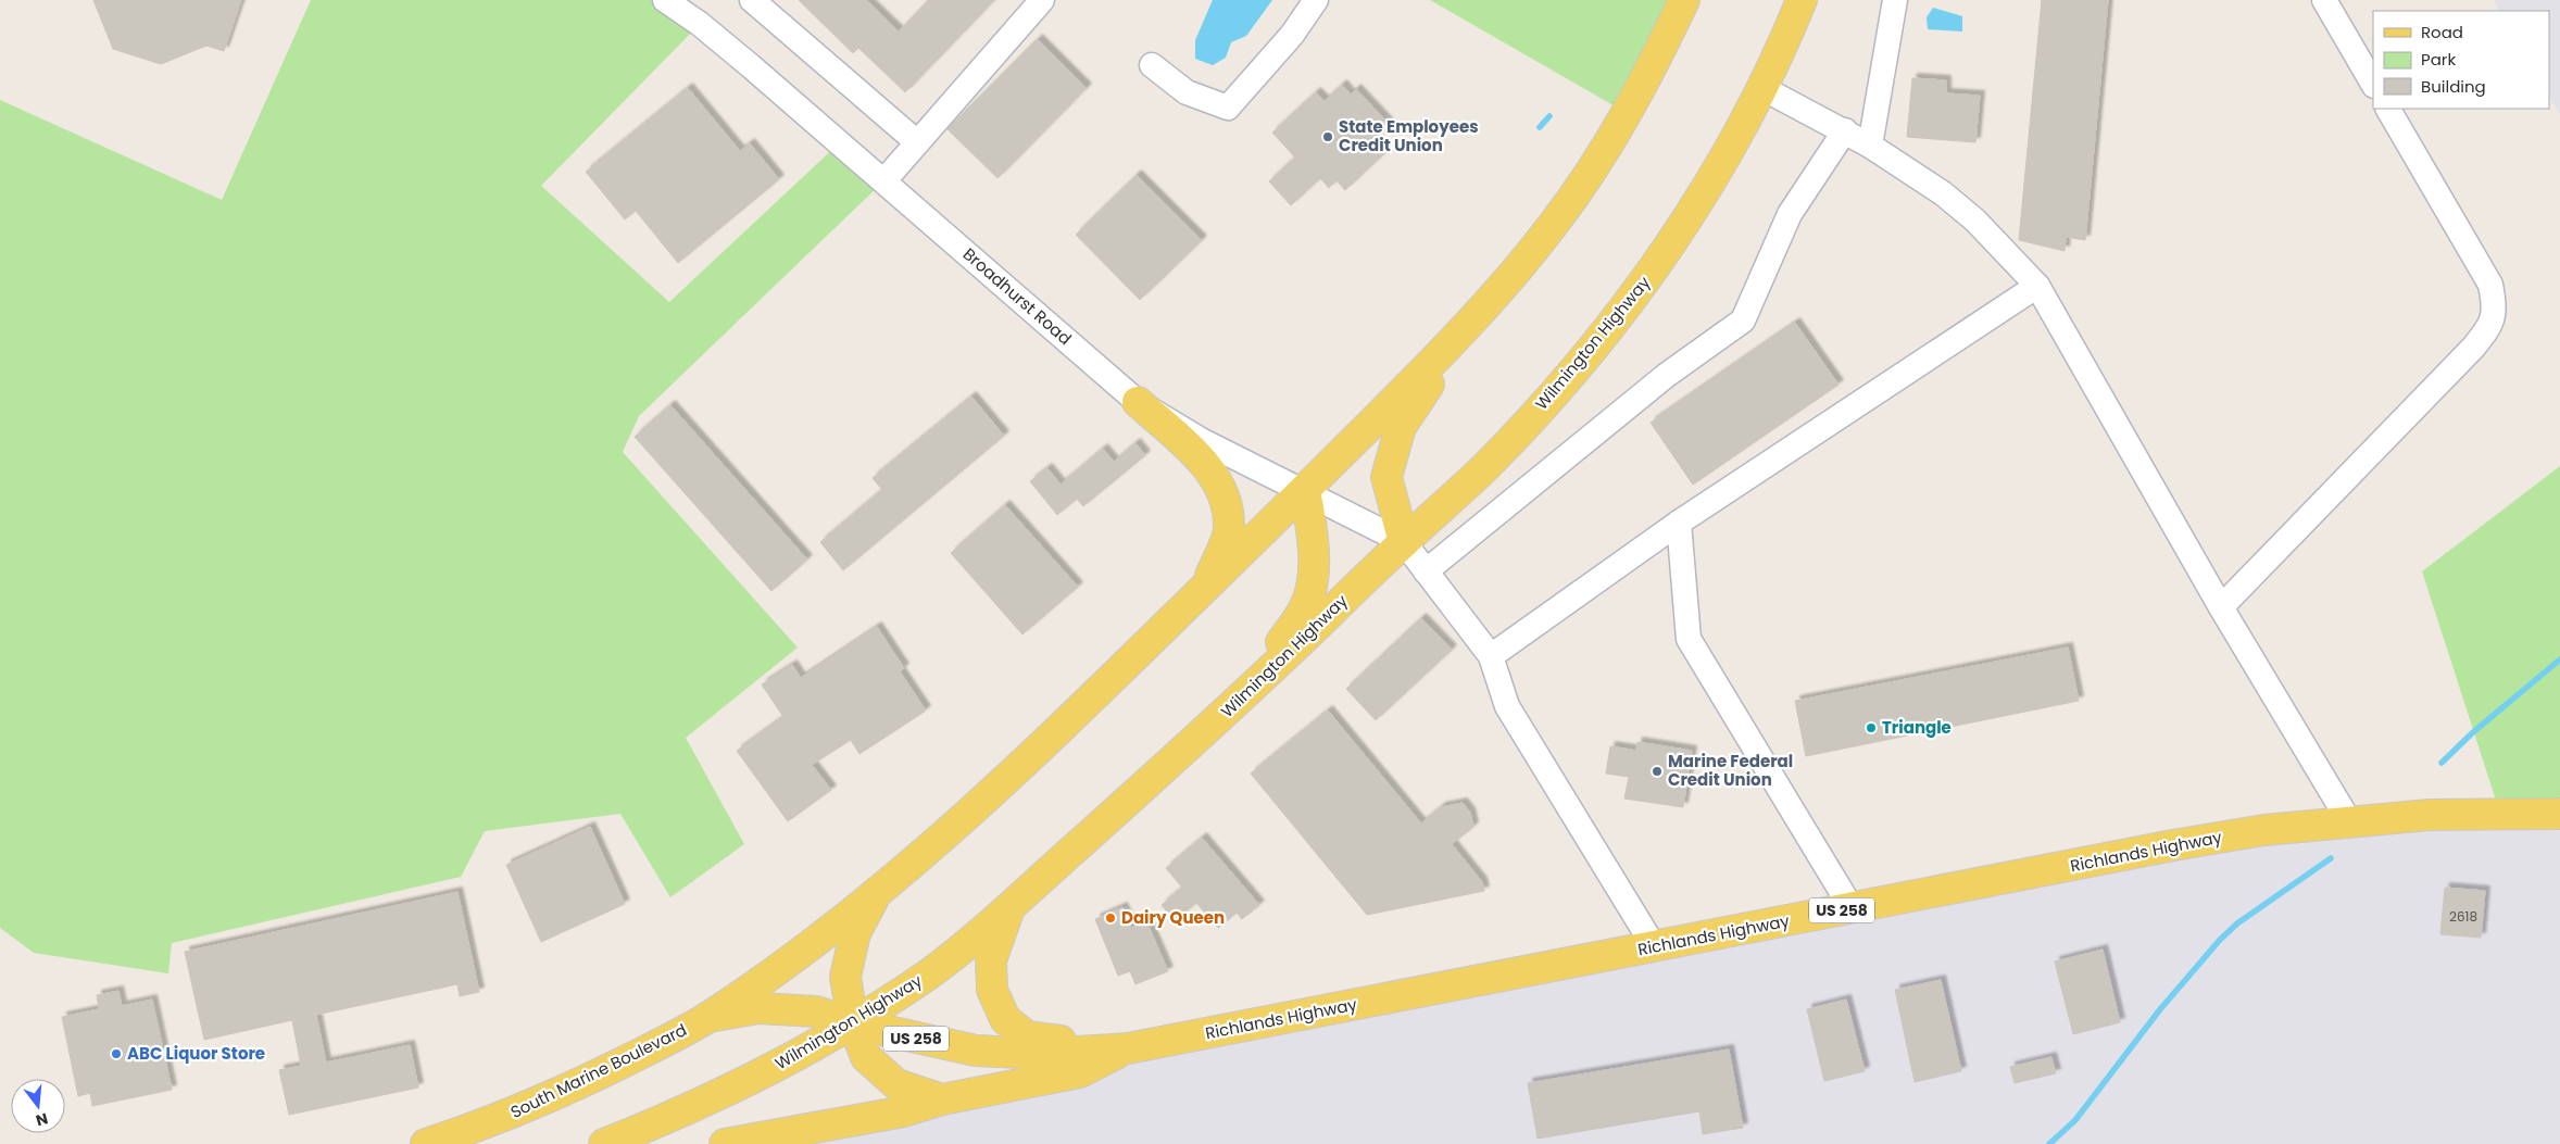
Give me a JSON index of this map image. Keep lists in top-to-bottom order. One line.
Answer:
{"streets":{"main road":["Wilmington Highway","Richlands Highway","US 258","South Marine Boulevard"],"street":["Broadhurst Road"]},"crossings":[["Broadhurst Road","Wilmington Highway"],["Wilmington Highway","Richlands Highway"],["Richlands Highway","South Marine Boulevard"]],"places":["State Employees Credit Union","Triangle","Marine Federal Credit Union","Dairy Queen","ABC Liquor Store"],"house_numbers":["2618"],"legend":["Road","Park","Building"],"north":"bottom"}
